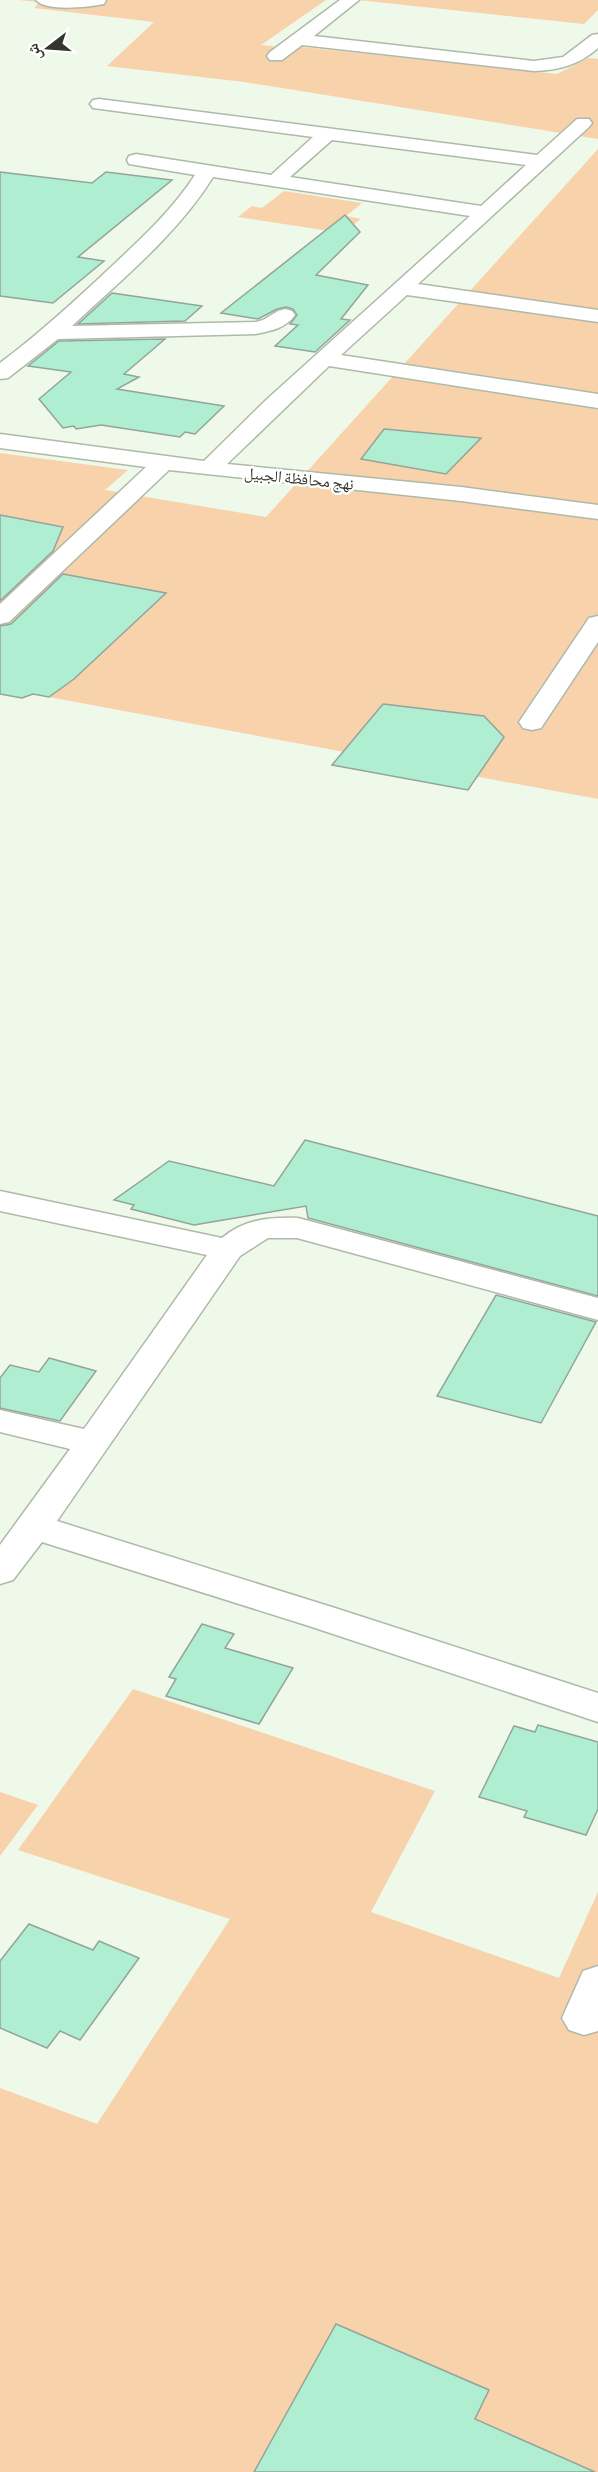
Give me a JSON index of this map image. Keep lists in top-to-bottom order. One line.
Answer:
{"streets":{"street":["نهج محافظة الجبيل"]},"north":"left"}
